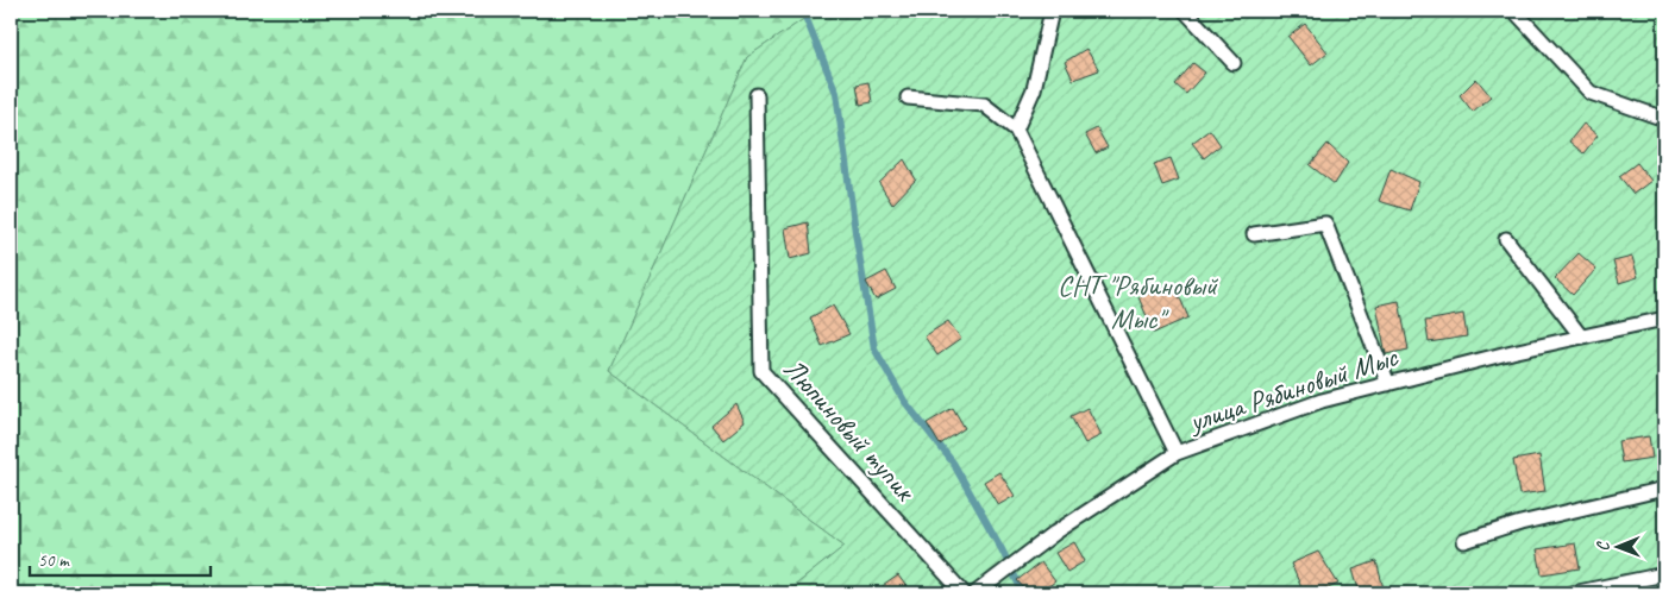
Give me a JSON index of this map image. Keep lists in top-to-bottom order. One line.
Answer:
{"streets":{"lane":["улица Рябиновый Мыс","Люпиновый тупик"]},"parks":["СНТ \"Рябиновый Мыс\""],"scale_bar":"50 m","north":"left"}
